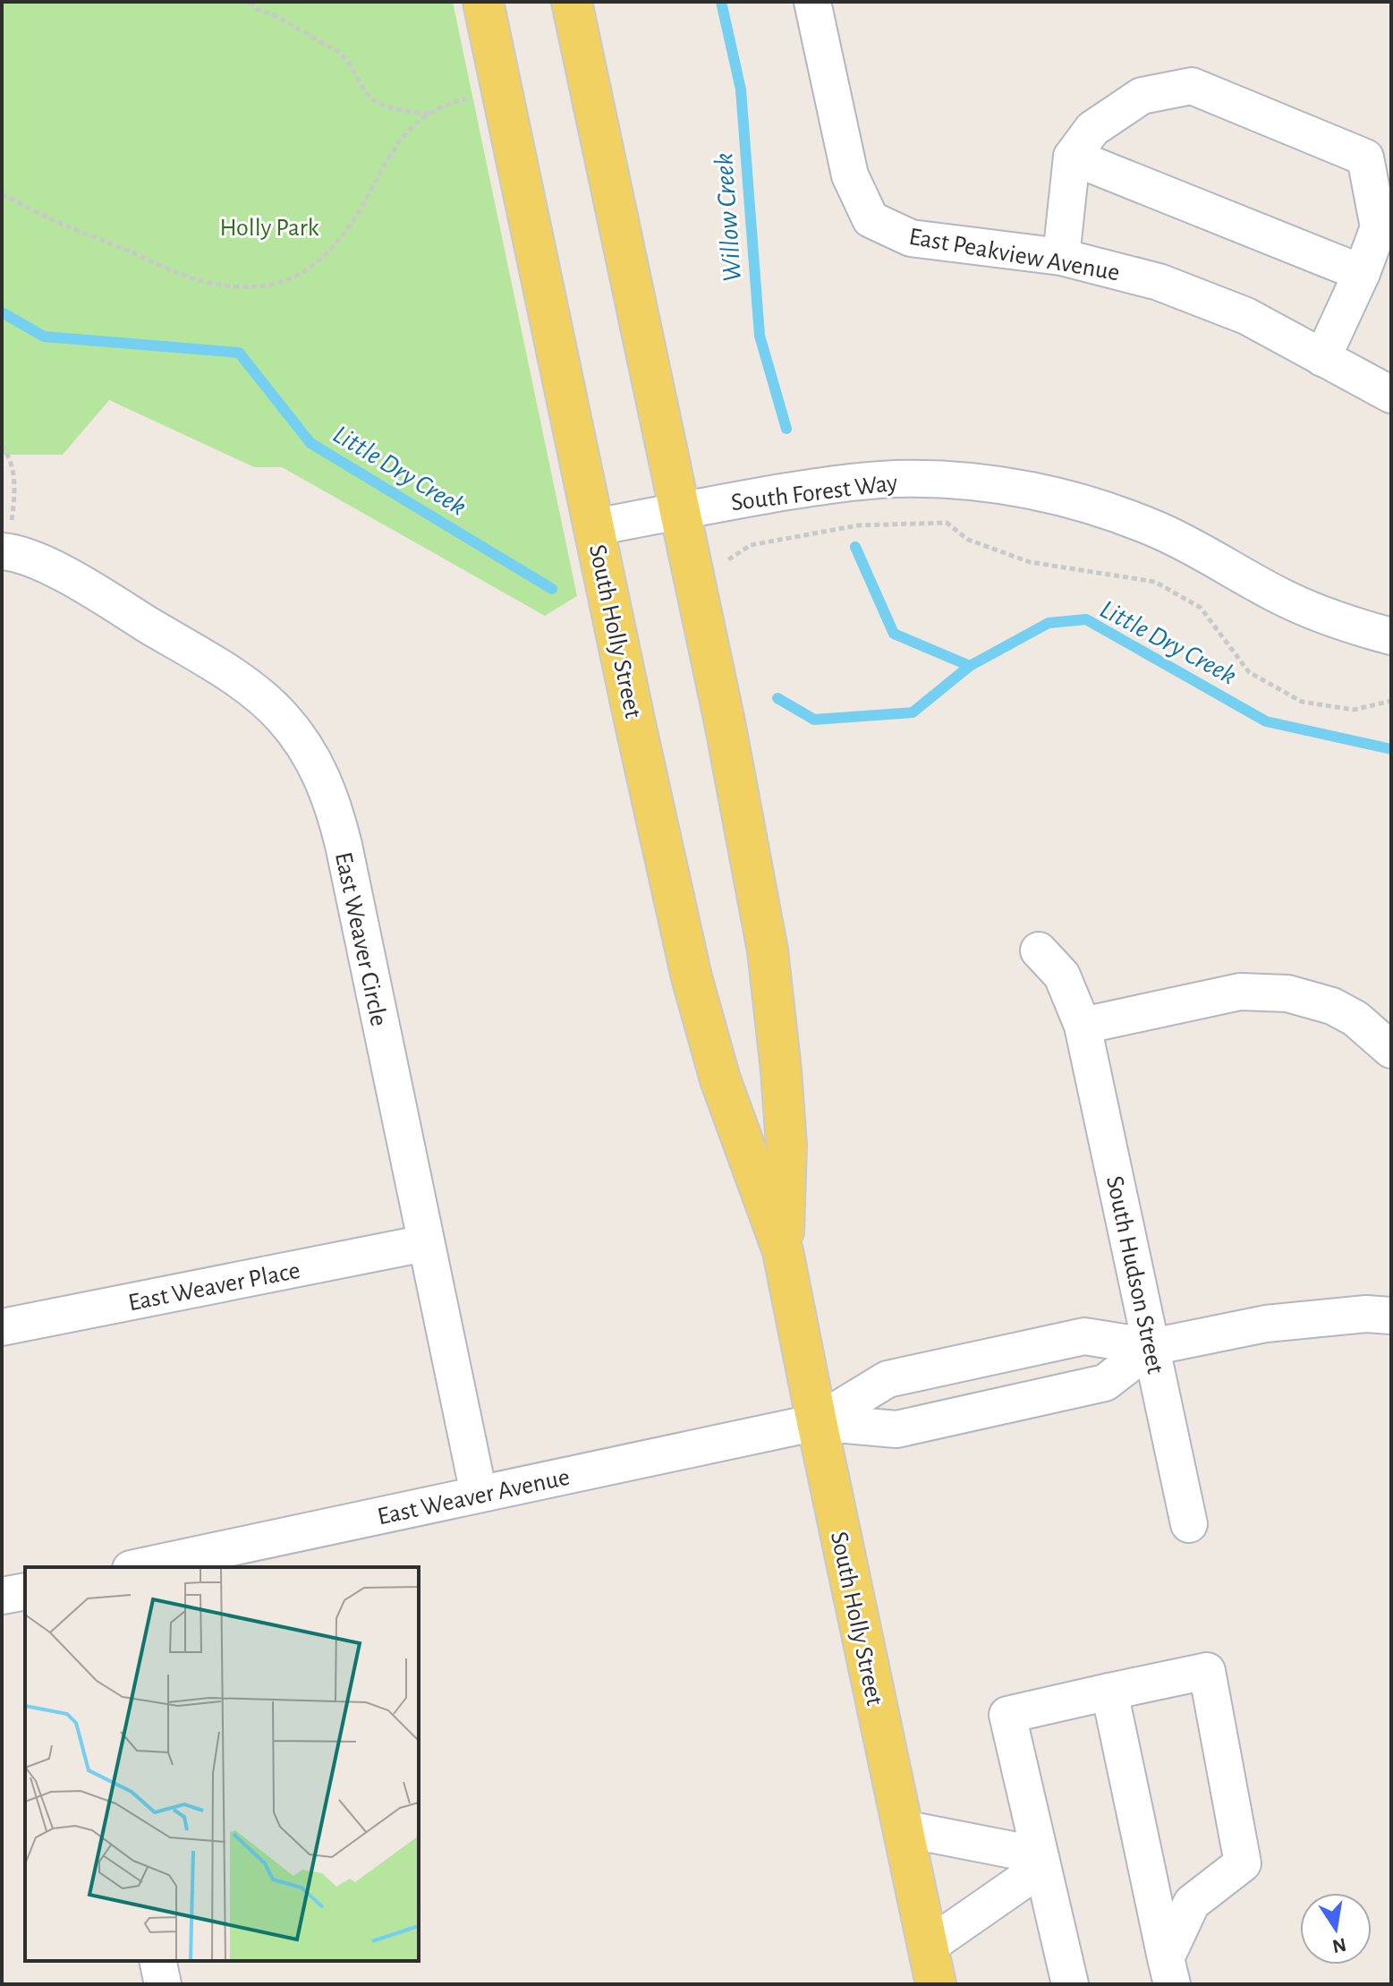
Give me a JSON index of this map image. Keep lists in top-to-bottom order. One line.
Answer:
{"streets":{"main road":["South Holly Street"],"street":["East Peakview Avenue","South Forest Way","East Weaver Circle","South Hudson Street","East Weaver Place","East Weaver Avenue"]},"crossings":[["South Forest Way","South Holly Street"],["South Holly Street","East Weaver Avenue"],["East Weaver Circle","East Weaver Place"],["East Weaver Circle","East Weaver Avenue"],["South Hudson Street","East Weaver Avenue"]],"water":["Willow Creek","Little Dry Creek"],"parks":["Holly Park"],"north":"bottom"}
